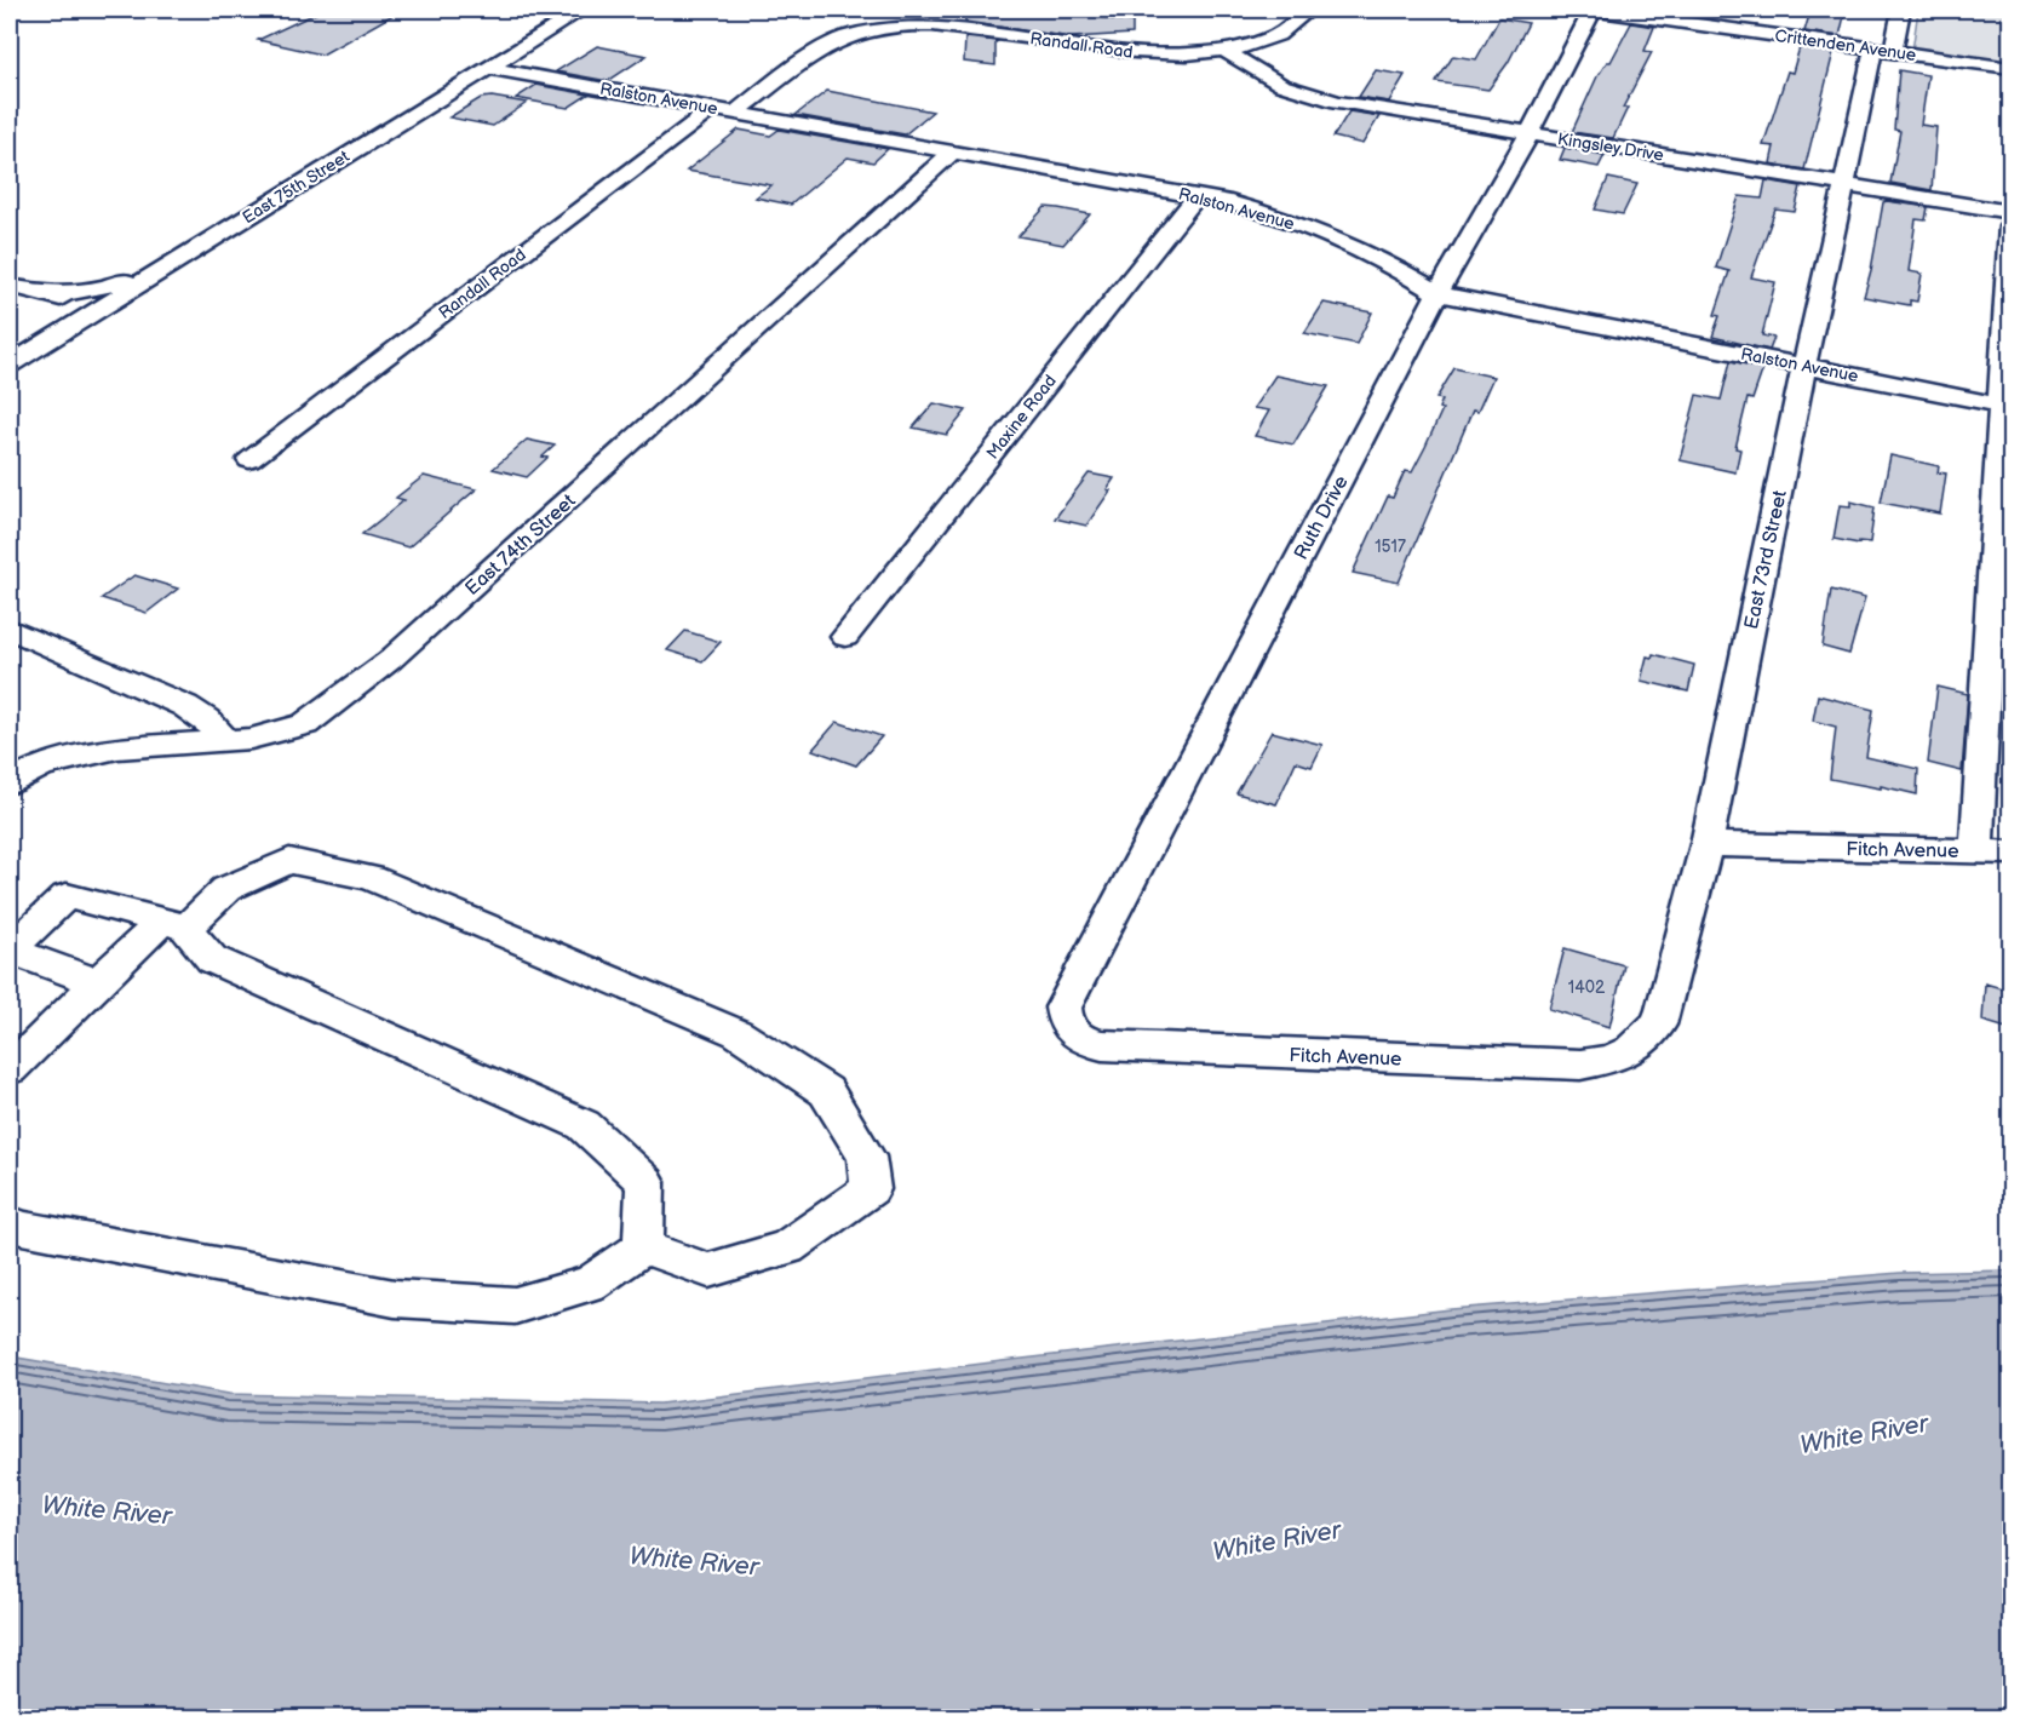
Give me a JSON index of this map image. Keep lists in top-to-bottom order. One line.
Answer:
{"streets":{"street":["Randall Road","Crittenden Avenue","Ralston Avenue","Kingsley Drive","East 75th Street","Maxine Road","Ruth Drive","East 74th Street","East 73rd Street","Fitch Avenue"]},"crossings":[["Randall Road","Ralston Avenue"],["Randall Road","Kingsley Drive"],["Crittenden Avenue","Ruth Drive"],["Crittenden Avenue","East 73rd Street"],["Ralston Avenue","East 75th Street"],["Ralston Avenue","Maxine Road"],["Ralston Avenue","Ruth Drive"],["Ralston Avenue","East 74th Street"],["Ralston Avenue","East 73rd Street"],["Kingsley Drive","Ruth Drive"],["Kingsley Drive","East 73rd Street"],["Ruth Drive","Fitch Avenue"],["East 73rd Street","Fitch Avenue"]],"water":["White River"],"house_numbers":["1517","1402"]}
